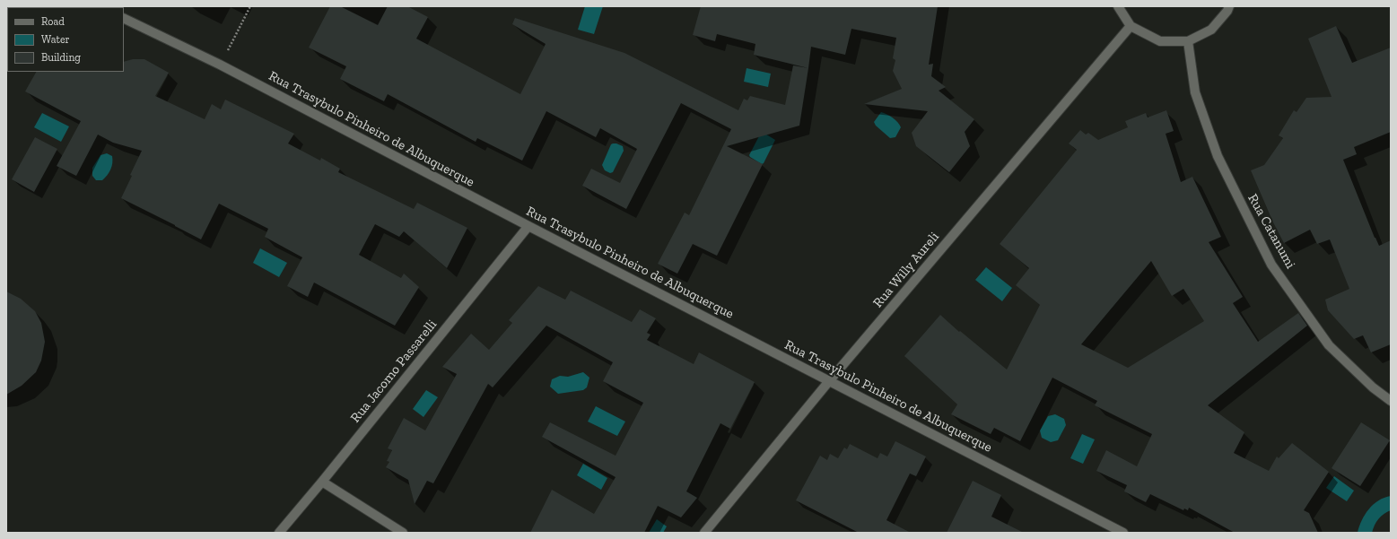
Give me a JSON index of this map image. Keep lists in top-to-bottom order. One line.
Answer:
{"streets":{"street":["Rua Trasybulo Pinheiro de Albuquerque","Rua Catanumi","Rua Willy Aureli","Rua Jacomo Passarelli"]},"crossings":[["Rua Trasybulo Pinheiro de Albuquerque","Rua Willy Aureli"],["Rua Trasybulo Pinheiro de Albuquerque","Rua Jacomo Passarelli"]],"legend":["Road","Water","Building"]}
